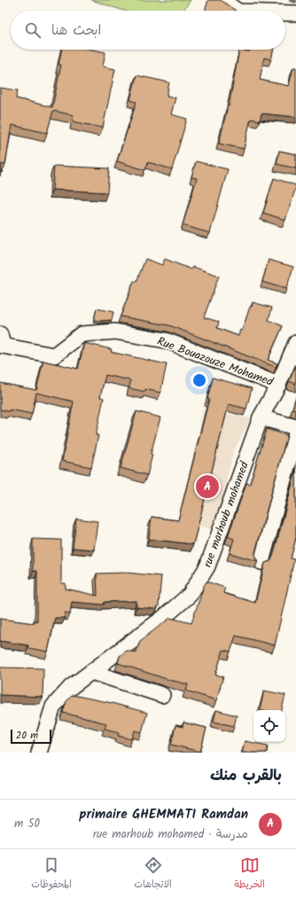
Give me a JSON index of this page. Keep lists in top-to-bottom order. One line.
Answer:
{"streets":{"street":["Rue Bouazouze Mohamed","rue marhoub mohamed"]},"crossings":[["Rue Bouazouze Mohamed","rue marhoub mohamed"]],"scale_bar":"20 m","page":{"search":"ابحث هنا","pins":"A","scale":"20 m","heading":"بالقرب منك","list":[{"mark":"A","name":"primaire GHEMMATI Ramdan","note":"مدرسة · rue marhoub mohamed","value":"50 m"}],"nav":["الخريطة","الاتجاهات","المحفوظات"]}}
